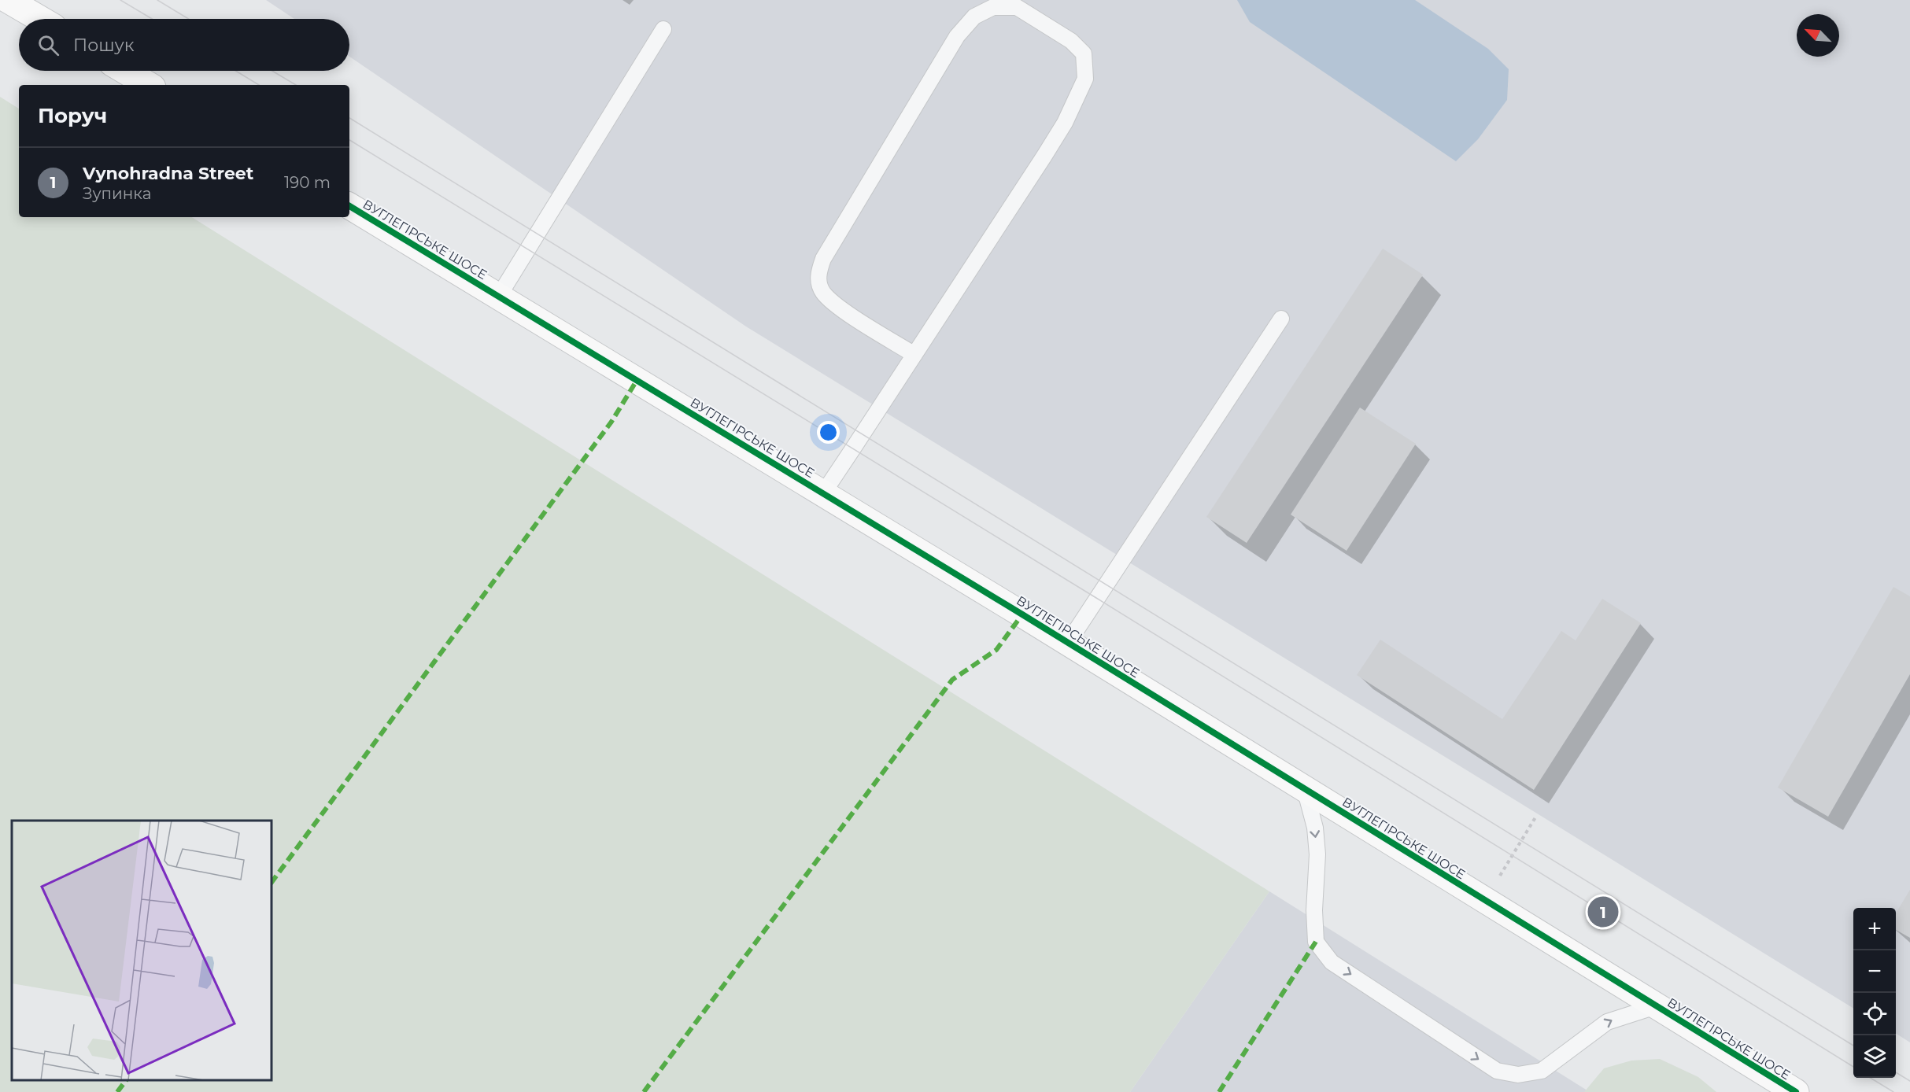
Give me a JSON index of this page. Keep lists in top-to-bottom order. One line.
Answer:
{"streets":{"street":["ВУГЛЕГІРСЬКЕ ШОСЕ"]},"north":"top left","page":{"search":"Пошук","heading":"Поруч","list":[{"mark":"1","name":"Vynohradna Street","note":"Зупинка","value":"190 m"}],"pins":"1","map_buttons":["+","−"]}}
